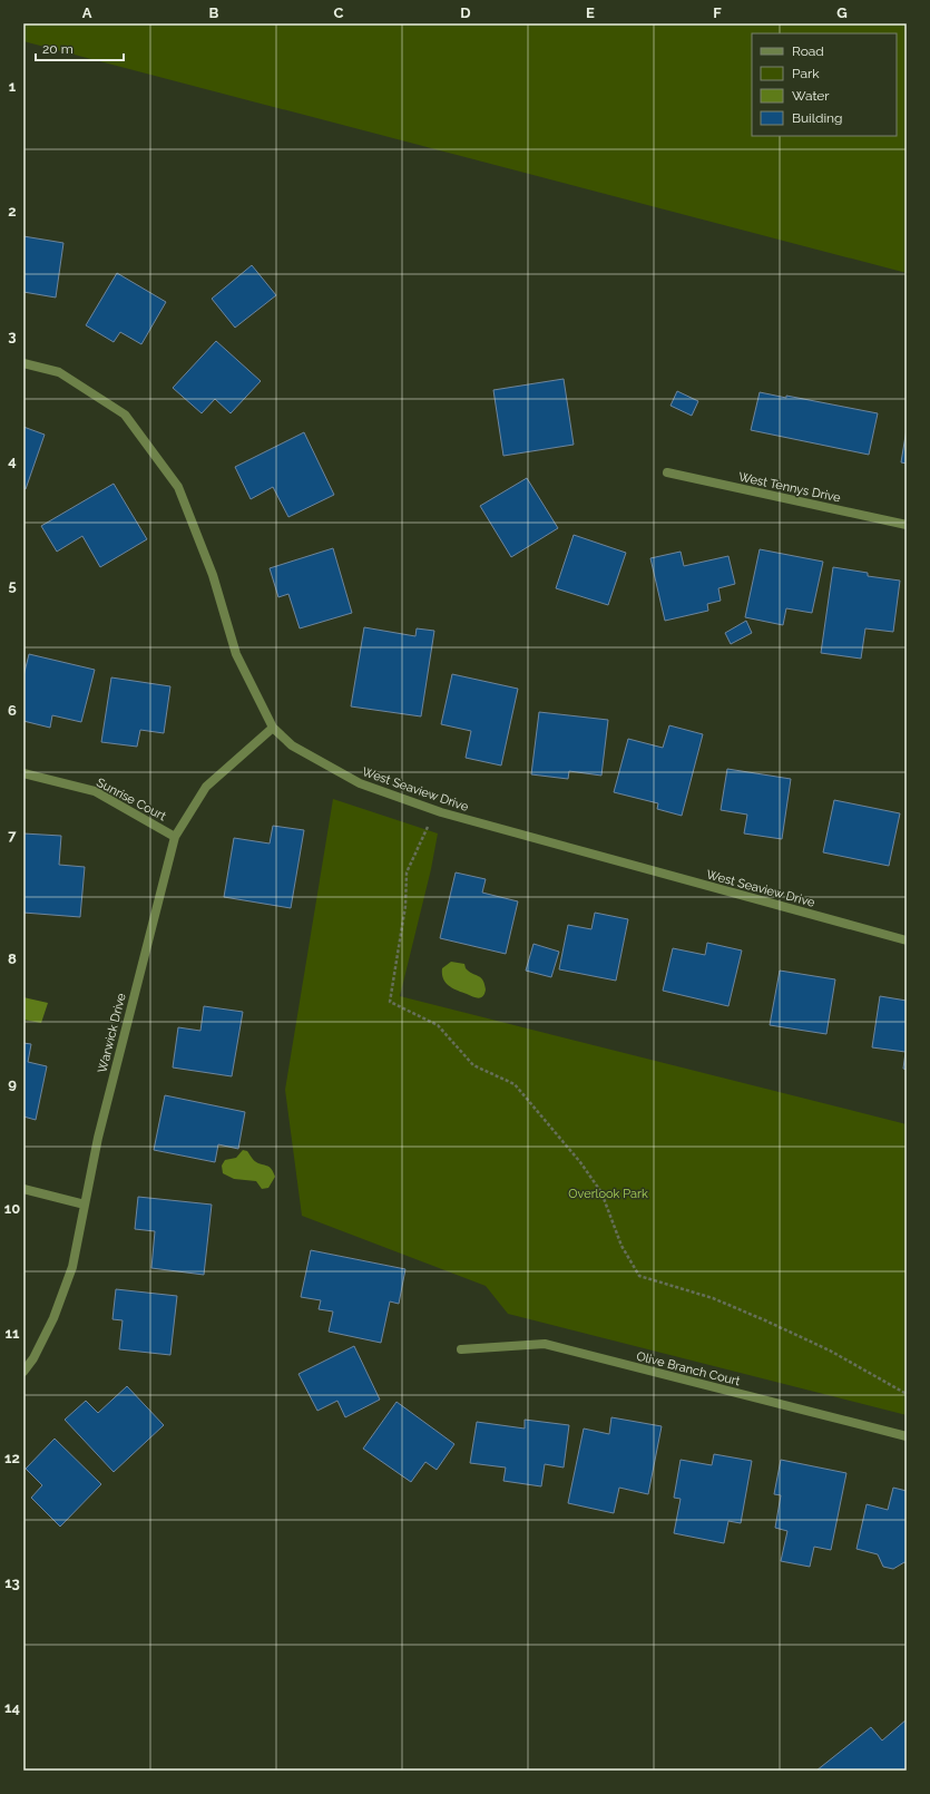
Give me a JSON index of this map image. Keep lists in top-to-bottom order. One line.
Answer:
{"streets":{"street":["West Tennys Drive","West Seaview Drive","Sunrise Court","Warwick Drive","Olive Branch Court"]},"crossings":[["West Seaview Drive","Warwick Drive"],["Sunrise Court","Warwick Drive"]],"parks":["Overlook Park"],"legend":["Road","Park","Water","Building"],"scale_bar":"20 m","grid":{"columns":["A","B","C","D","E","F","G"],"rows":["1","2","3","4","5","6","7","8","9","10","11","12","13","14"]}}
